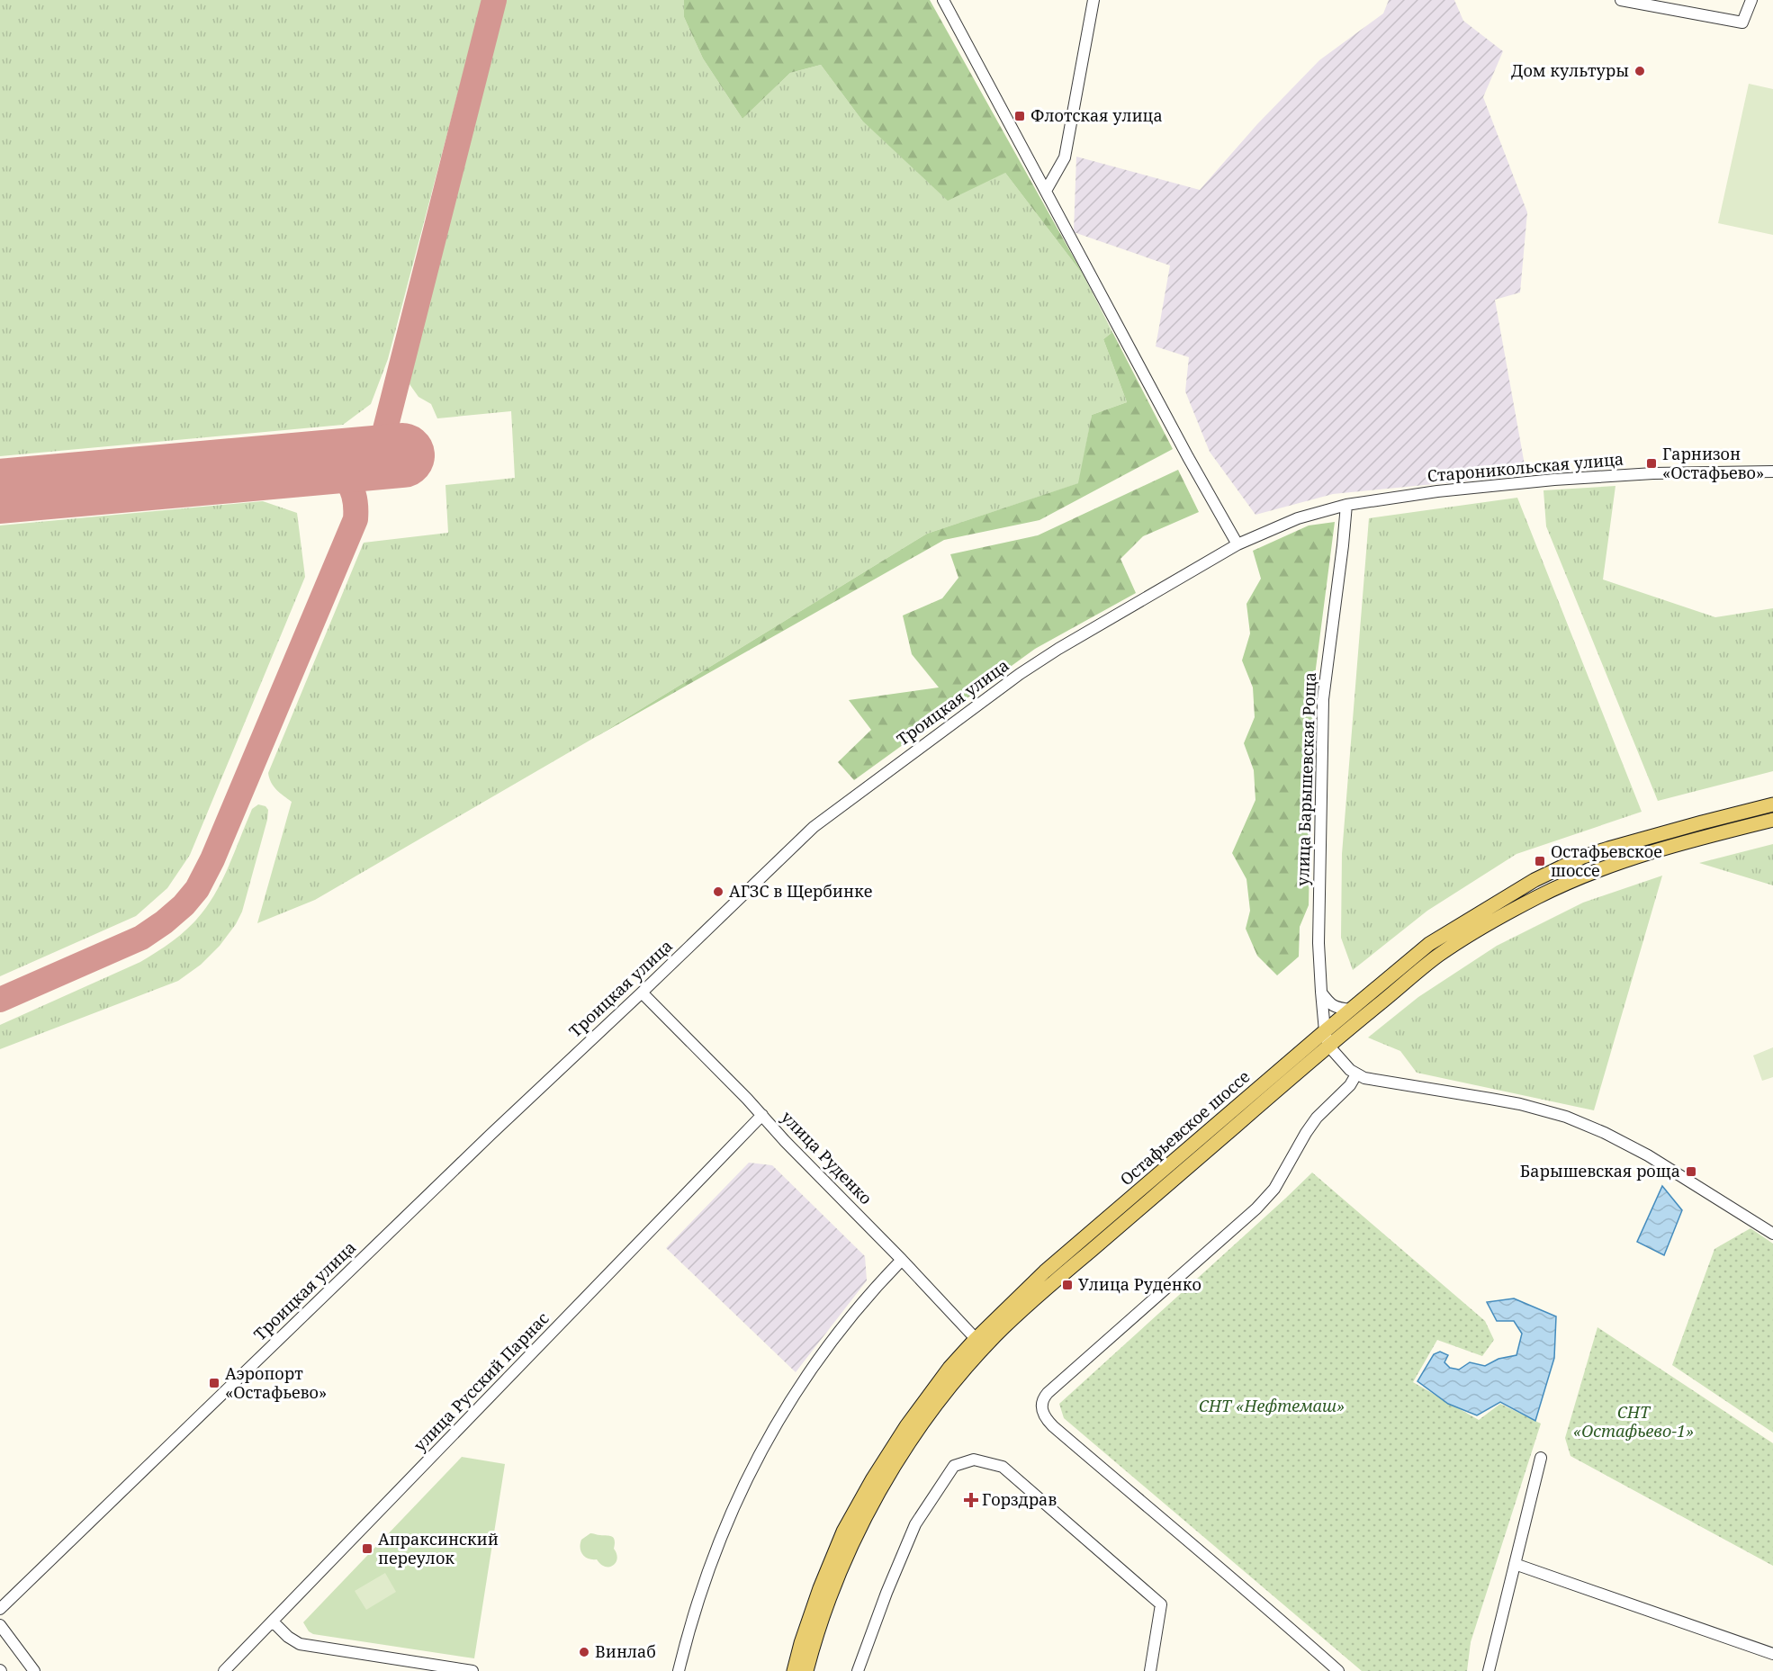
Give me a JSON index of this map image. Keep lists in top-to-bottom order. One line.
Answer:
{"streets":{"main road":["Остафьевское шоссе"],"street":["Староникольская улица","Троицкая улица","улица Барышевская Роща","улица Руденко","улица Русский Парнас"]},"crossings":[["Староникольская улица","Троицкая улица"],["Староникольская улица","улица Барышевская Роща"],["Троицкая улица","улица Барышевская Роща"],["Троицкая улица","улица Руденко"],["улица Барышевская Роща","Остафьевское шоссе"],["Остафьевское шоссе","улица Руденко"],["улица Руденко","улица Русский Парнас"]],"parks":["СНТ «Нефтемаш»","СНТ «Остафьево-1»"],"places":{"other":["Дом культуры","АГЗС в Щербинке","Винлаб"],"transit":["Флотская улица","Гарнизон «Остафьево»","Остафьевское шоссе","Барышевская роща","Улица Руденко","Аэропорт «Остафьево»","Апраксинский переулок"],"health":["Горздрав"]}}
